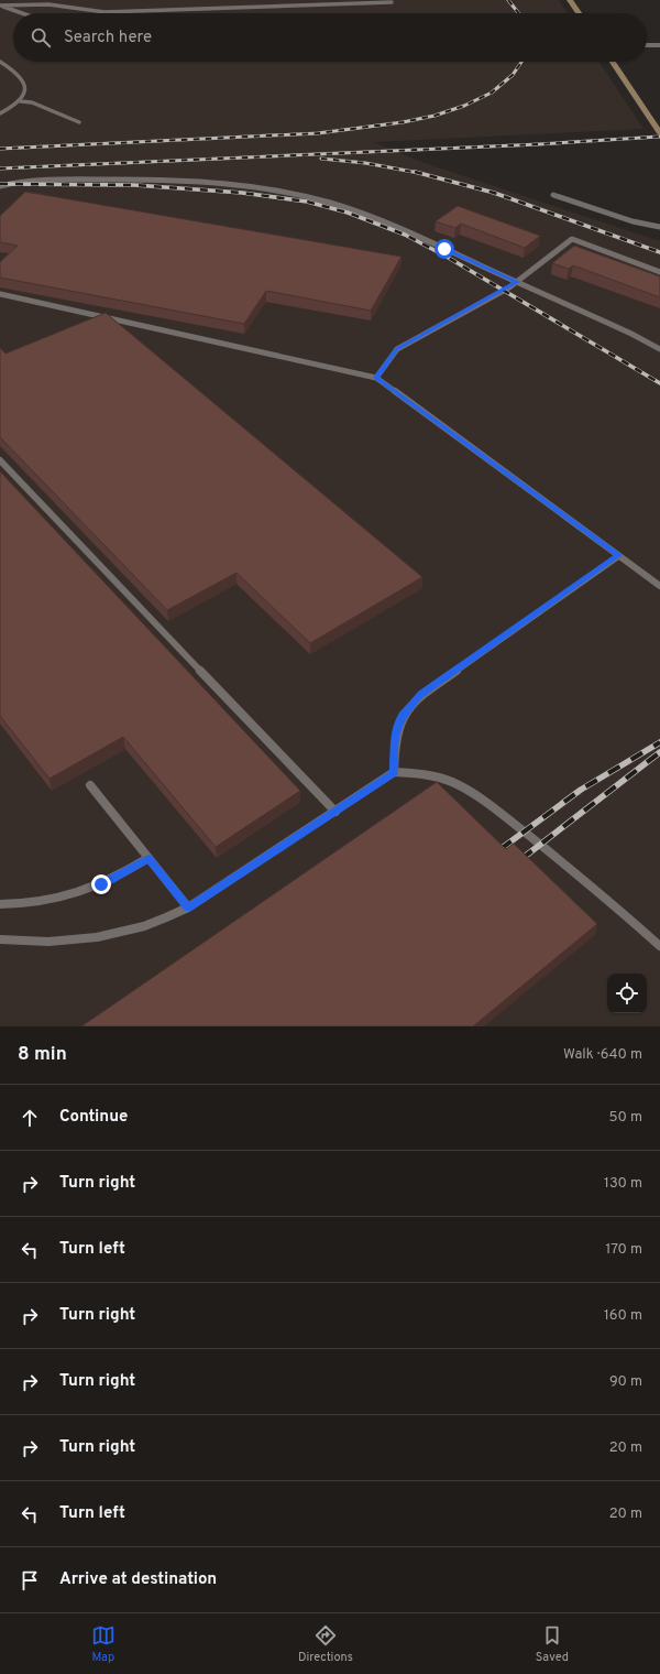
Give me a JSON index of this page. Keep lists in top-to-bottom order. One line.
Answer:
{"page":{"search":"Search here","heading":["8 min","Walk · 640 m"],"list":[["Continue","50 m"],["Turn right","130 m"],["Turn left","170 m"],["Turn right","160 m"],["Turn right","90 m"],["Turn right","20 m"],["Turn left","20 m"],"Arrive at destination"],"nav":["Map","Directions","Saved"]}}
